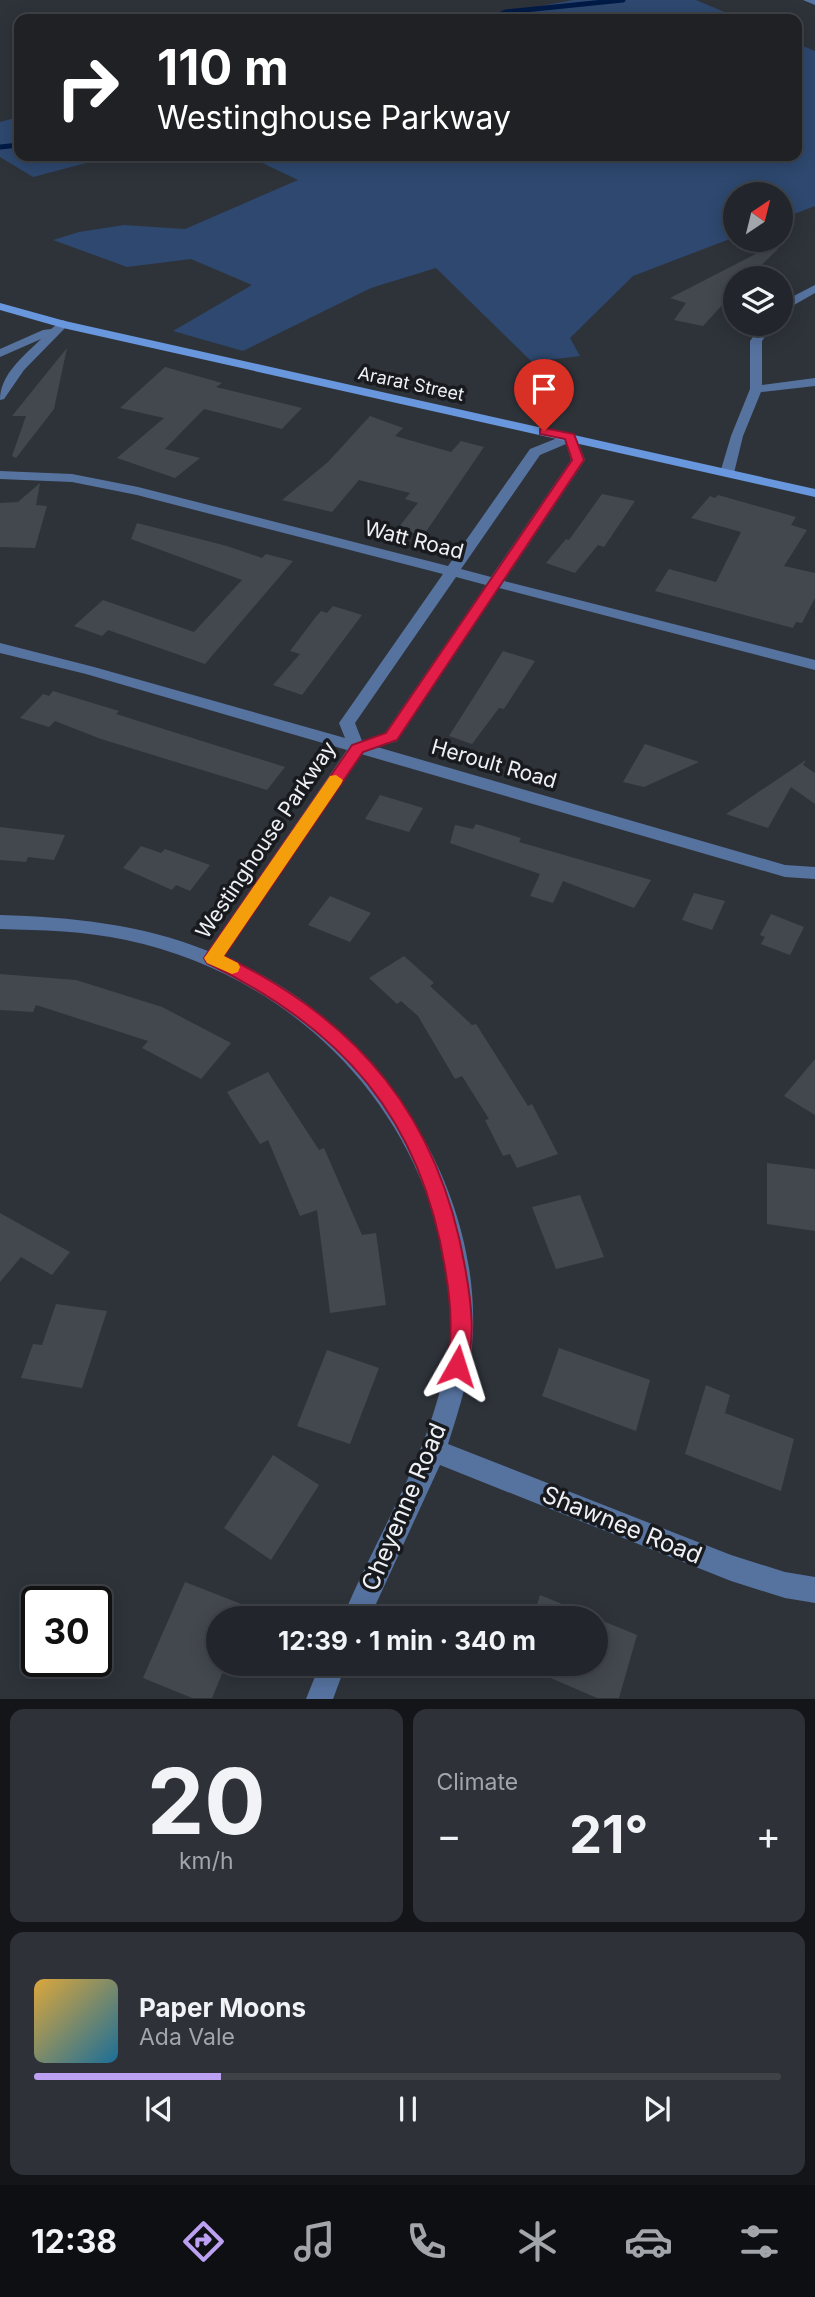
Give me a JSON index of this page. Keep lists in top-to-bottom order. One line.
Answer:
{"streets":{"main road":["Ararat Street"],"street":["Watt Road","Heroult Road","Westinghouse Parkway","Cheyenne Road","Shawnee Road"]},"crossings":[["Ararat Street","Westinghouse Parkway"],["Watt Road","Westinghouse Parkway"],["Heroult Road","Westinghouse Parkway"],["Westinghouse Parkway","Cheyenne Road"],["Cheyenne Road","Shawnee Road"]],"north":"top right","page":{"turn":["110 m","Westinghouse Parkway"],"limit":"30","trip":"12:39 · 1 min · 340 m","tile":[["20","km/h"],"Climate"],"heat":["−","21°","+"],"song":["Paper Moons","Ada Vale"],"tabs":"12:38"}}
